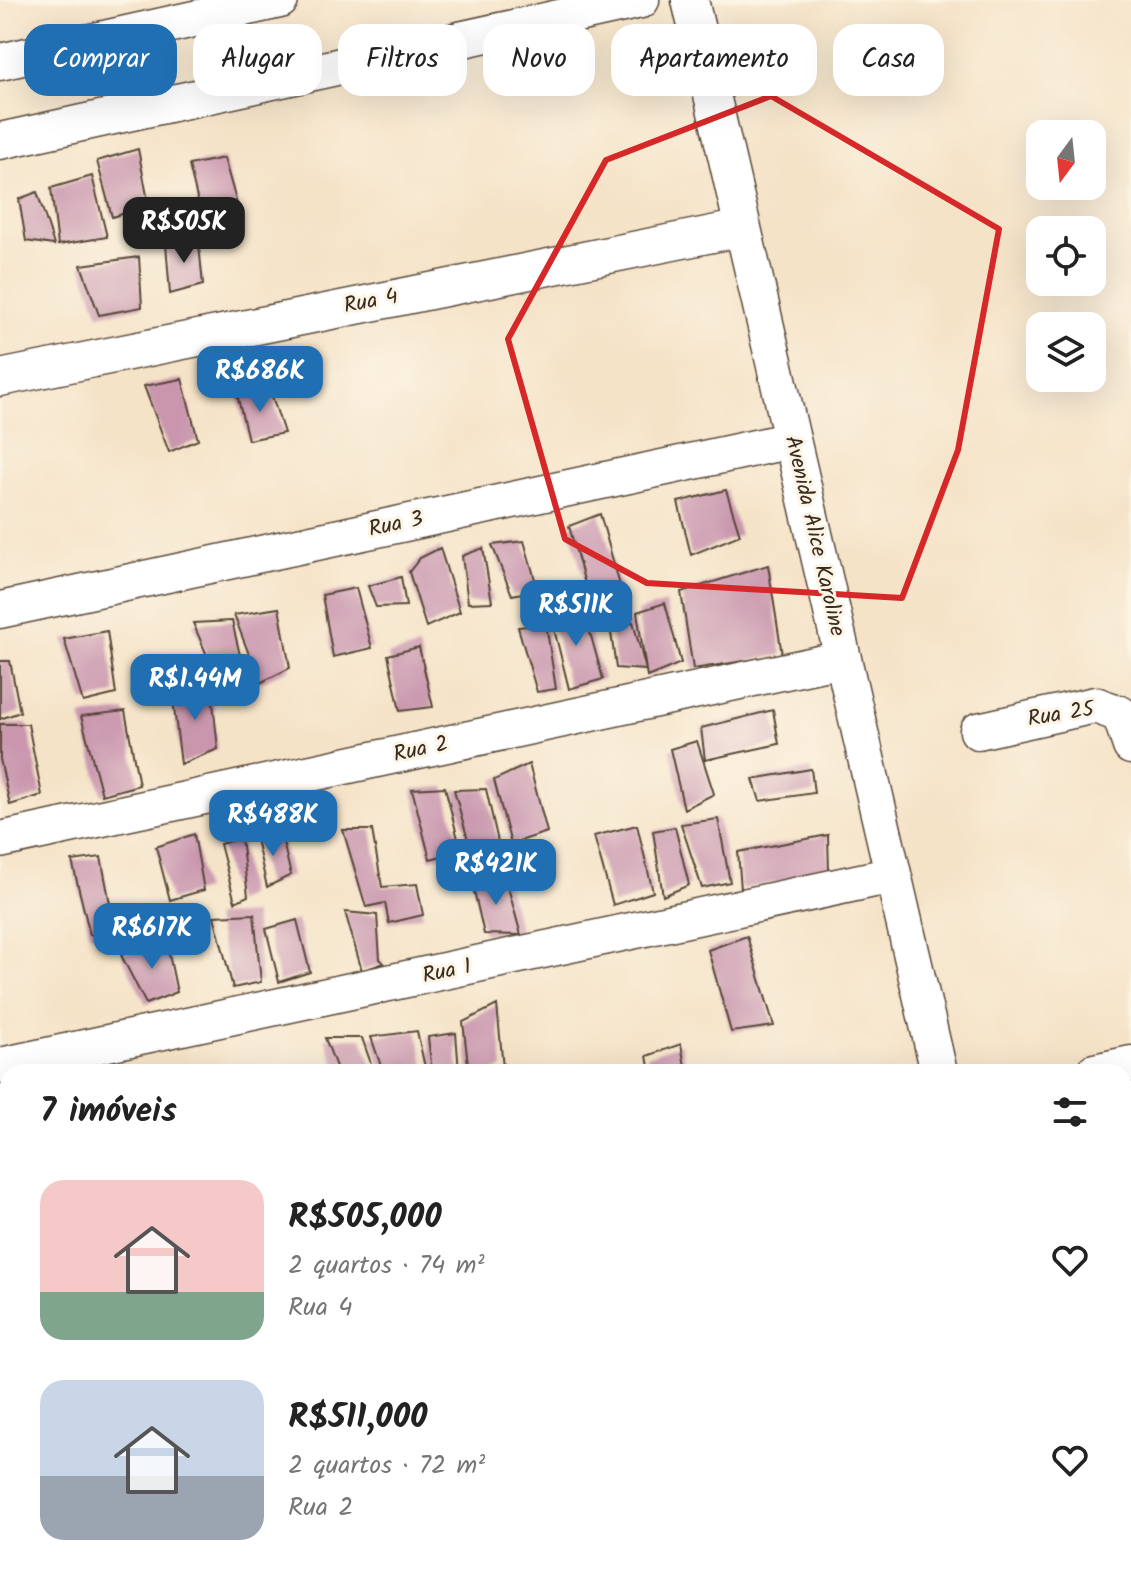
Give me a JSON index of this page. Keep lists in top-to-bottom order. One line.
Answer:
{"streets":{"street":["Rua 4","Rua 3","Avenida Alice Karoline","Rua 25","Rua 2","Rua 1"]},"crossings":[["Rua 4","Avenida Alice Karoline"],["Rua 3","Avenida Alice Karoline"],["Avenida Alice Karoline","Rua 2"],["Avenida Alice Karoline","Rua 1"]],"north":"bottom","page":{"chip":["Comprar","Alugar","Filtros","Novo","Apartamento","Casa"],"price":["R$505K","R$686K","R$511K","R$1.44M","R$488K","R$421K","R$617K"],"heading":"7 imóveis","list":[{"name":"R$505,000","note":"2 quartos · 74 m² · Rua 4"},{"name":"R$511,000","note":"2 quartos · 72 m² · Rua 2"}]}}
